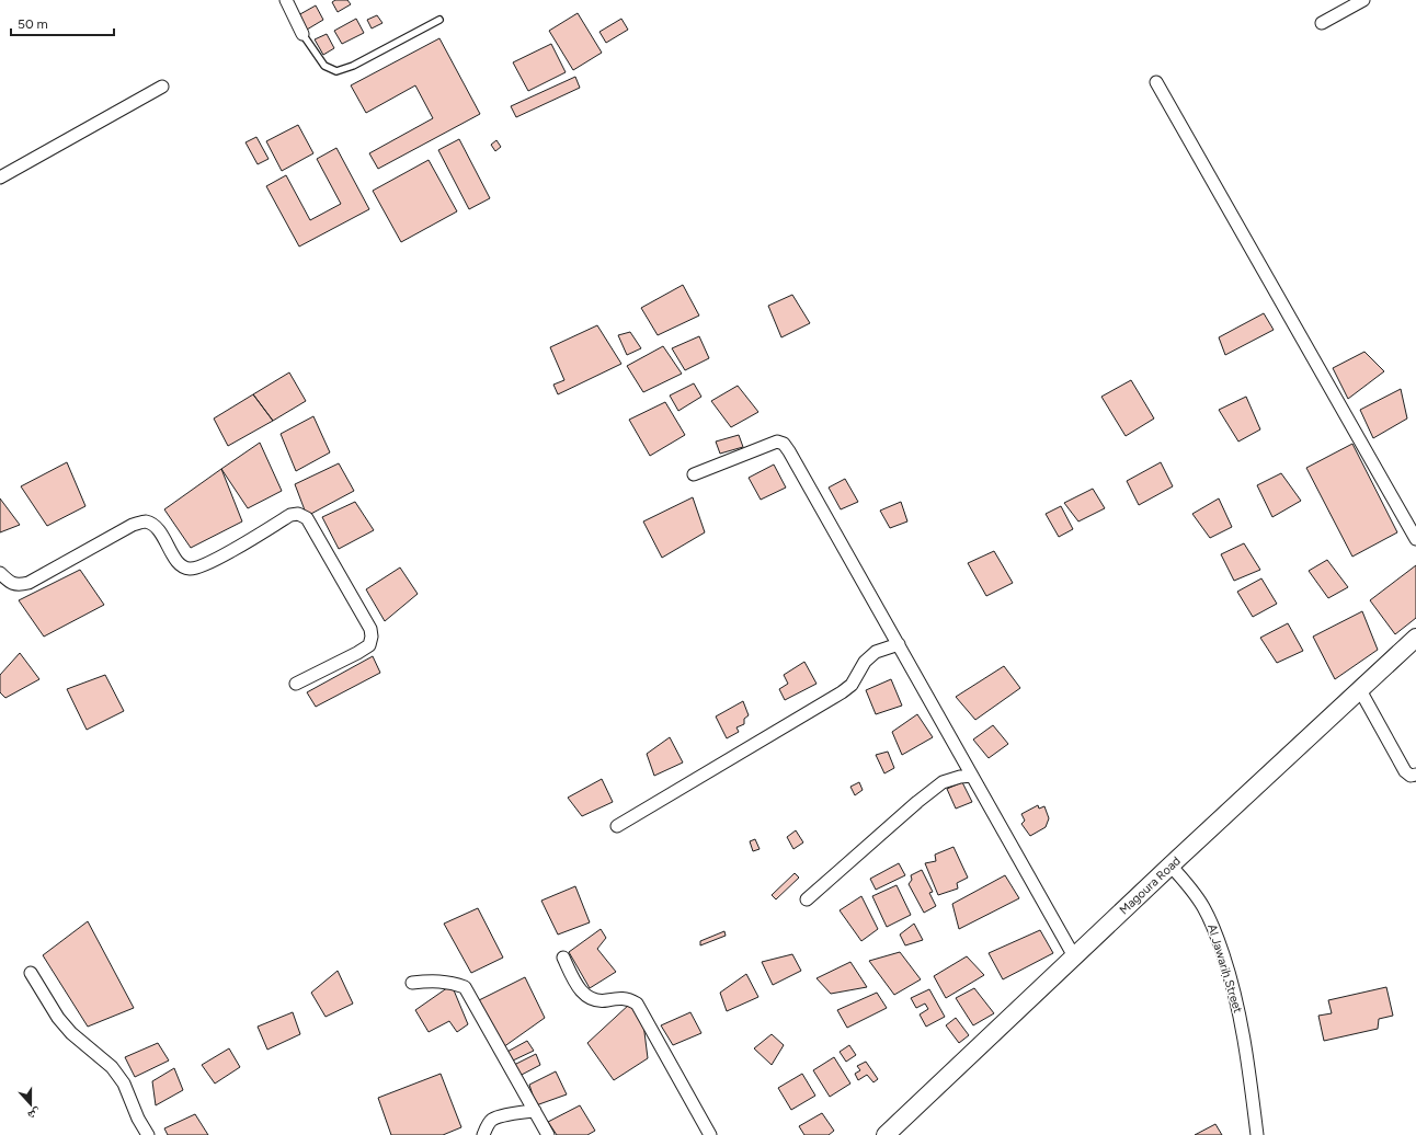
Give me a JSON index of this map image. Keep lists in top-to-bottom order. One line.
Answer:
{"streets":{"street":["Magoura Road","Al Jawariḥ Street"]},"crossings":[["Magoura Road","Al Jawariḥ Street"]],"scale_bar":"50 m","north":"bottom"}
